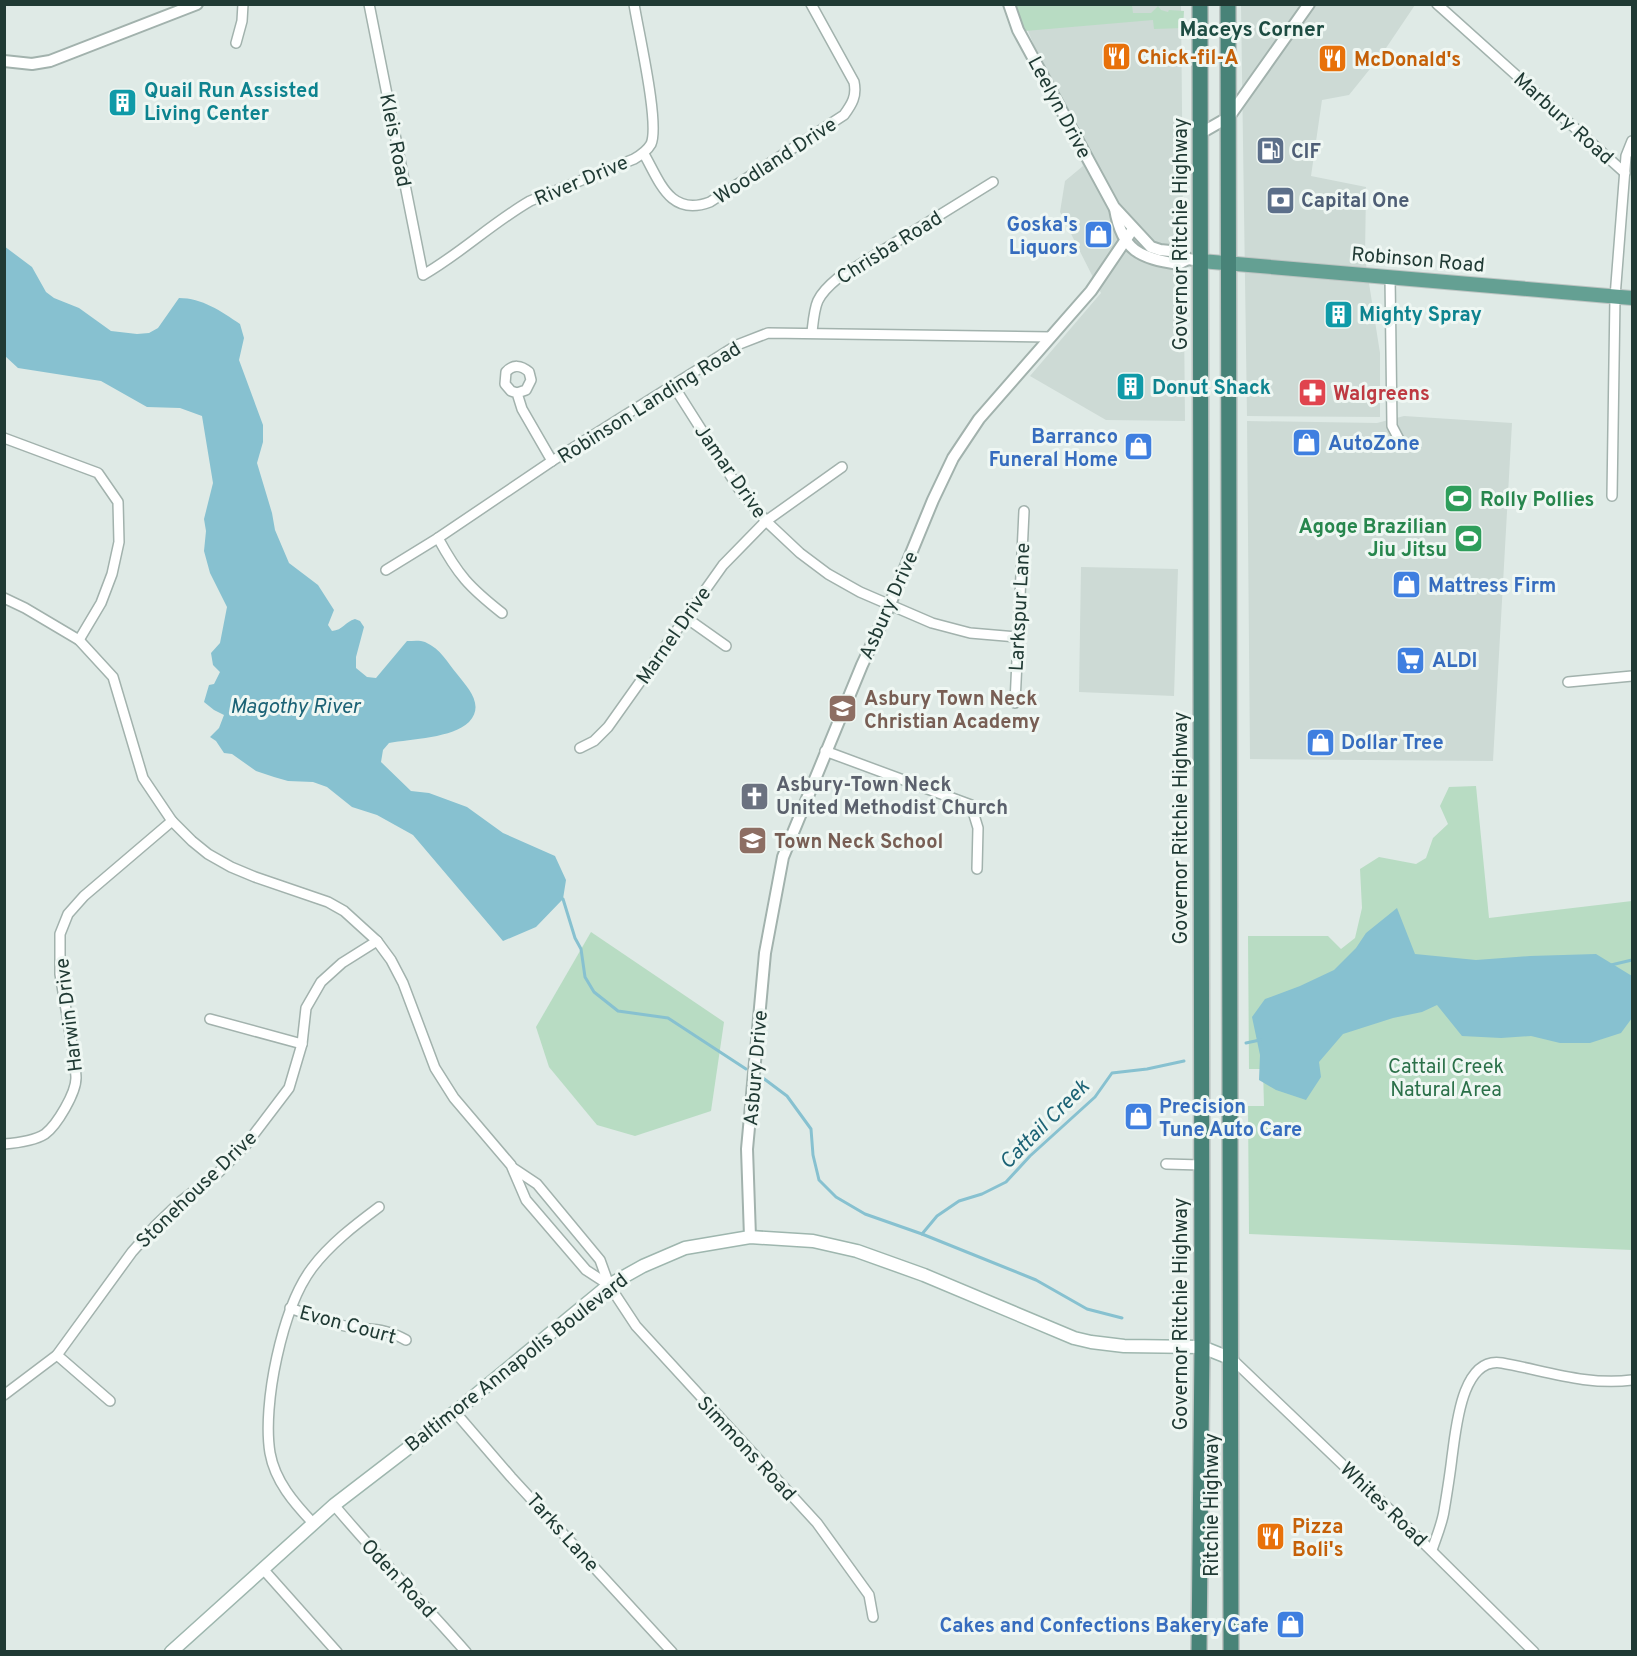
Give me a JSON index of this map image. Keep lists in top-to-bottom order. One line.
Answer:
{"streets":{"highway":["Governor Ritchie Highway","Ritchie Highway"],"main road":["Robinson Road","Baltimore Annapolis Boulevard"],"street":["Leelyn Drive","Marbury Road","Kleis Road","Woodland Drive","River Drive","Chrisba Road","Robinson Landing Road","Jamar Drive","Asbury Drive","Larkspur Lane","Marnel Drive","Harwin Drive","Stonehouse Drive","Evon Court","Simmons Road","Whites Road","Tarks Lane","Oden Road"]},"crossings":[["Leelyn Drive","Governor Ritchie Highway"],["Leelyn Drive","Robinson Road"],["Leelyn Drive","Asbury Drive"],["Marbury Road","Robinson Road"],["Kleis Road","River Drive"],["Woodland Drive","River Drive"],["Governor Ritchie Highway","Robinson Road"],["Governor Ritchie Highway","Baltimore Annapolis Boulevard"],["Chrisba Road","Robinson Landing Road"],["Robinson Landing Road","Jamar Drive"],["Robinson Landing Road","Asbury Drive"],["Jamar Drive","Asbury Drive"],["Jamar Drive","Larkspur Lane"],["Jamar Drive","Marnel Drive"],["Asbury Drive","Baltimore Annapolis Boulevard"],["Baltimore Annapolis Boulevard","Simmons Road"],["Baltimore Annapolis Boulevard","Whites Road"],["Baltimore Annapolis Boulevard","Ritchie Highway"],["Baltimore Annapolis Boulevard","Tarks Lane"],["Baltimore Annapolis Boulevard","Oden Road"],["Whites Road","Ritchie Highway"]],"districts":["Maceys Corner"],"water":["Magothy River","Cattail Creek"],"parks":["Cattail Creek Natural Area"],"places":{"restaurant":["Chick-fil-A","McDonald's","Pizza Boli's"],"building":["Quail Run Assisted Living Center","Mighty Spray","Donut Shack"],"fuel station":["CIF"],"bank":["Capital One"],"shop":["Goska's Liquors","AutoZone","Barranco Funeral Home","Mattress Firm","Dollar Tree","Precision Tune Auto Care","Cakes and Confections Bakery Cafe"],"pharmacy":["Walgreens"],"sports":["Rolly Pollies","Agoge Brazilian Jiu Jitsu"],"supermarket":["ALDI"],"school or university":["Asbury Town Neck Christian Academy","Town Neck School"],"church":["Asbury-Town Neck United Methodist Church"]}}
